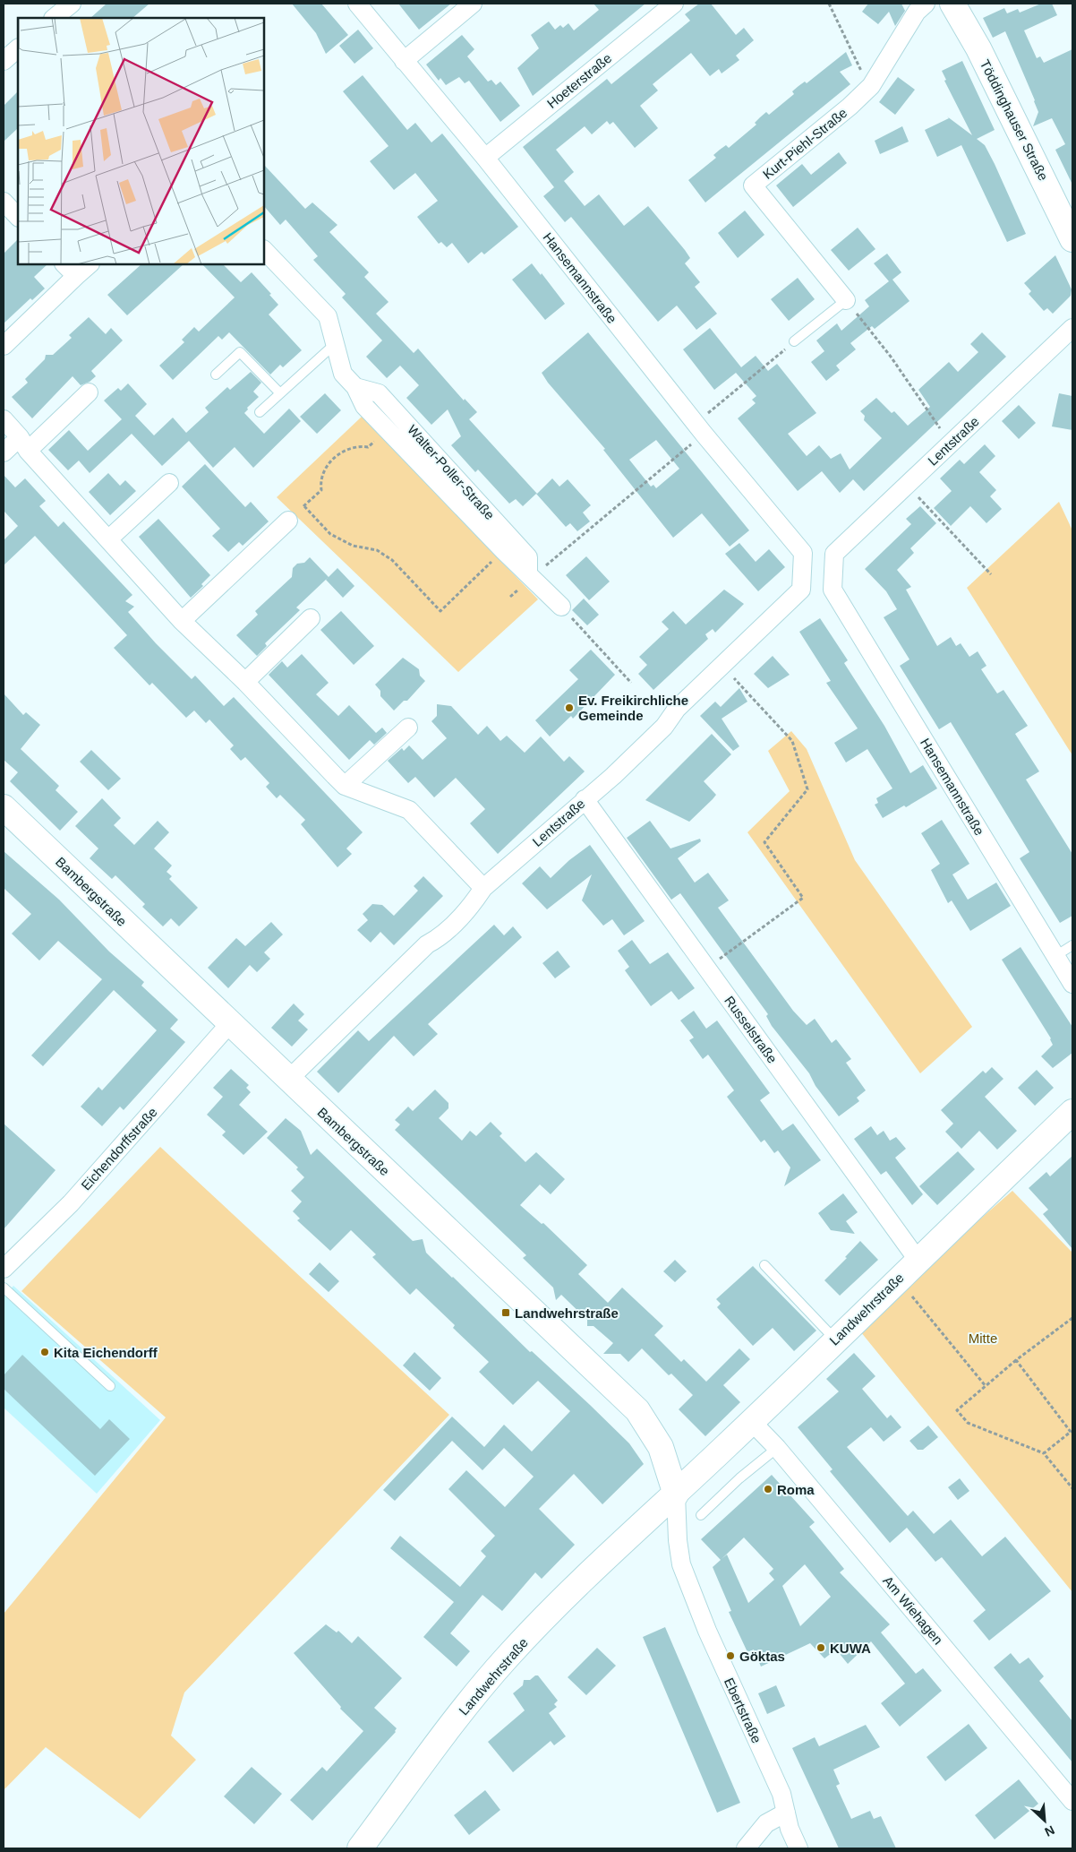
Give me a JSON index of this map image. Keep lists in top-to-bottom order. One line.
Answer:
{"streets":{"street":["Hoeterstraße","Töddinghauser Straße","Kurt-Piehl-Straße","Hansemannstraße","Lentstraße","Walter-Poller-Straße","Bambergstraße","Russelstraße","Eichendorffstraße","Landwehrstraße","Am Wiehagen","Ebertstraße"]},"crossings":[["Hoeterstraße","Hansemannstraße"],["Hansemannstraße","Lentstraße"],["Lentstraße","Bambergstraße"],["Lentstraße","Russelstraße"],["Bambergstraße","Eichendorffstraße"],["Bambergstraße","Landwehrstraße"],["Bambergstraße","Ebertstraße"],["Russelstraße","Landwehrstraße"],["Landwehrstraße","Am Wiehagen"],["Landwehrstraße","Ebertstraße"]],"parks":["Mitte"],"places":{"other":["Ev. Freikirchliche Gemeinde","Kita Eichendorff","Roma","KUWA","Göktas"],"transit":["Landwehrstraße"]},"north":"bottom right"}
